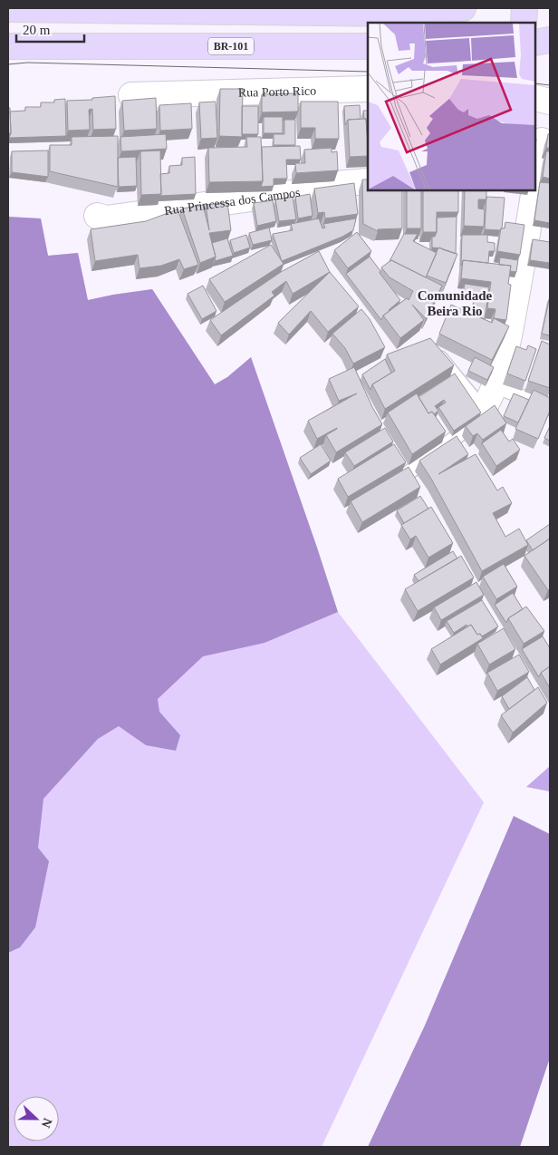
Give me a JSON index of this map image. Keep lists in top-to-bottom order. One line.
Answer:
{"streets":{"highway":["BR-101"],"street":["Rua Porto Rico","Rua Princessa dos Campos"]},"districts":["Comunidade Beira Rio"],"scale_bar":"20 m","north":"right"}
